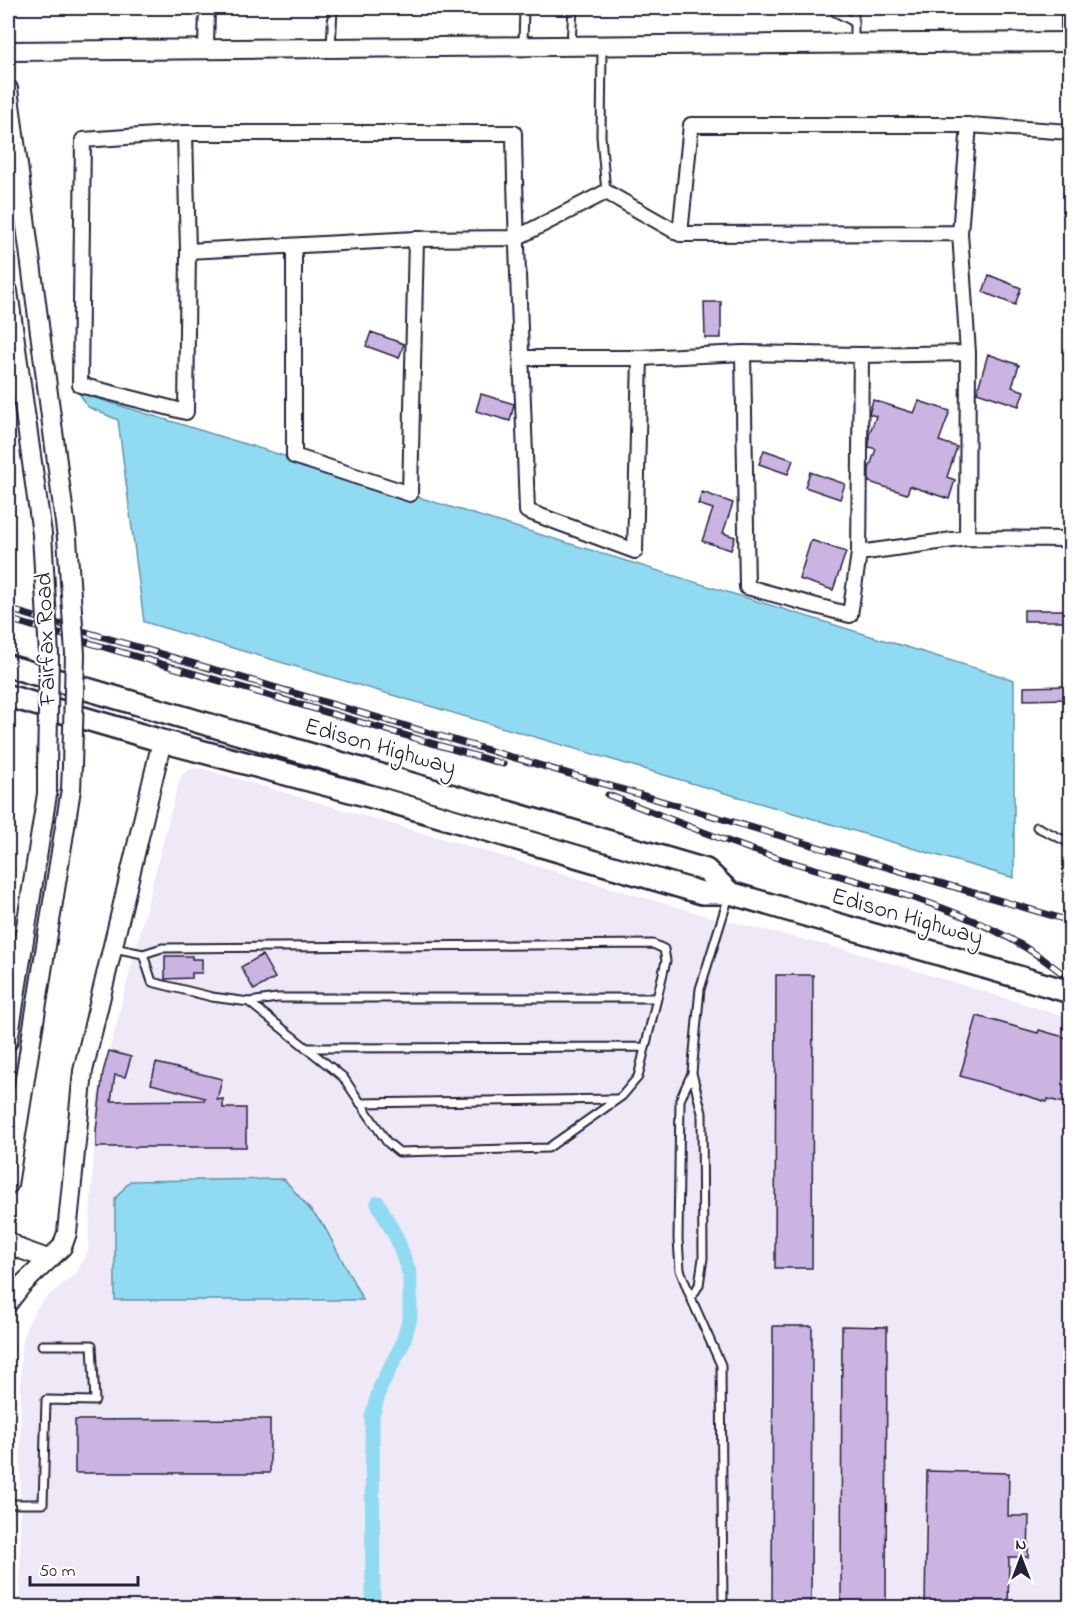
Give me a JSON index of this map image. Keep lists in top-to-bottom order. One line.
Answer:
{"streets":{"main road":["Fairfax Road","Edison Highway"]},"scale_bar":"50 m","north":"top"}
